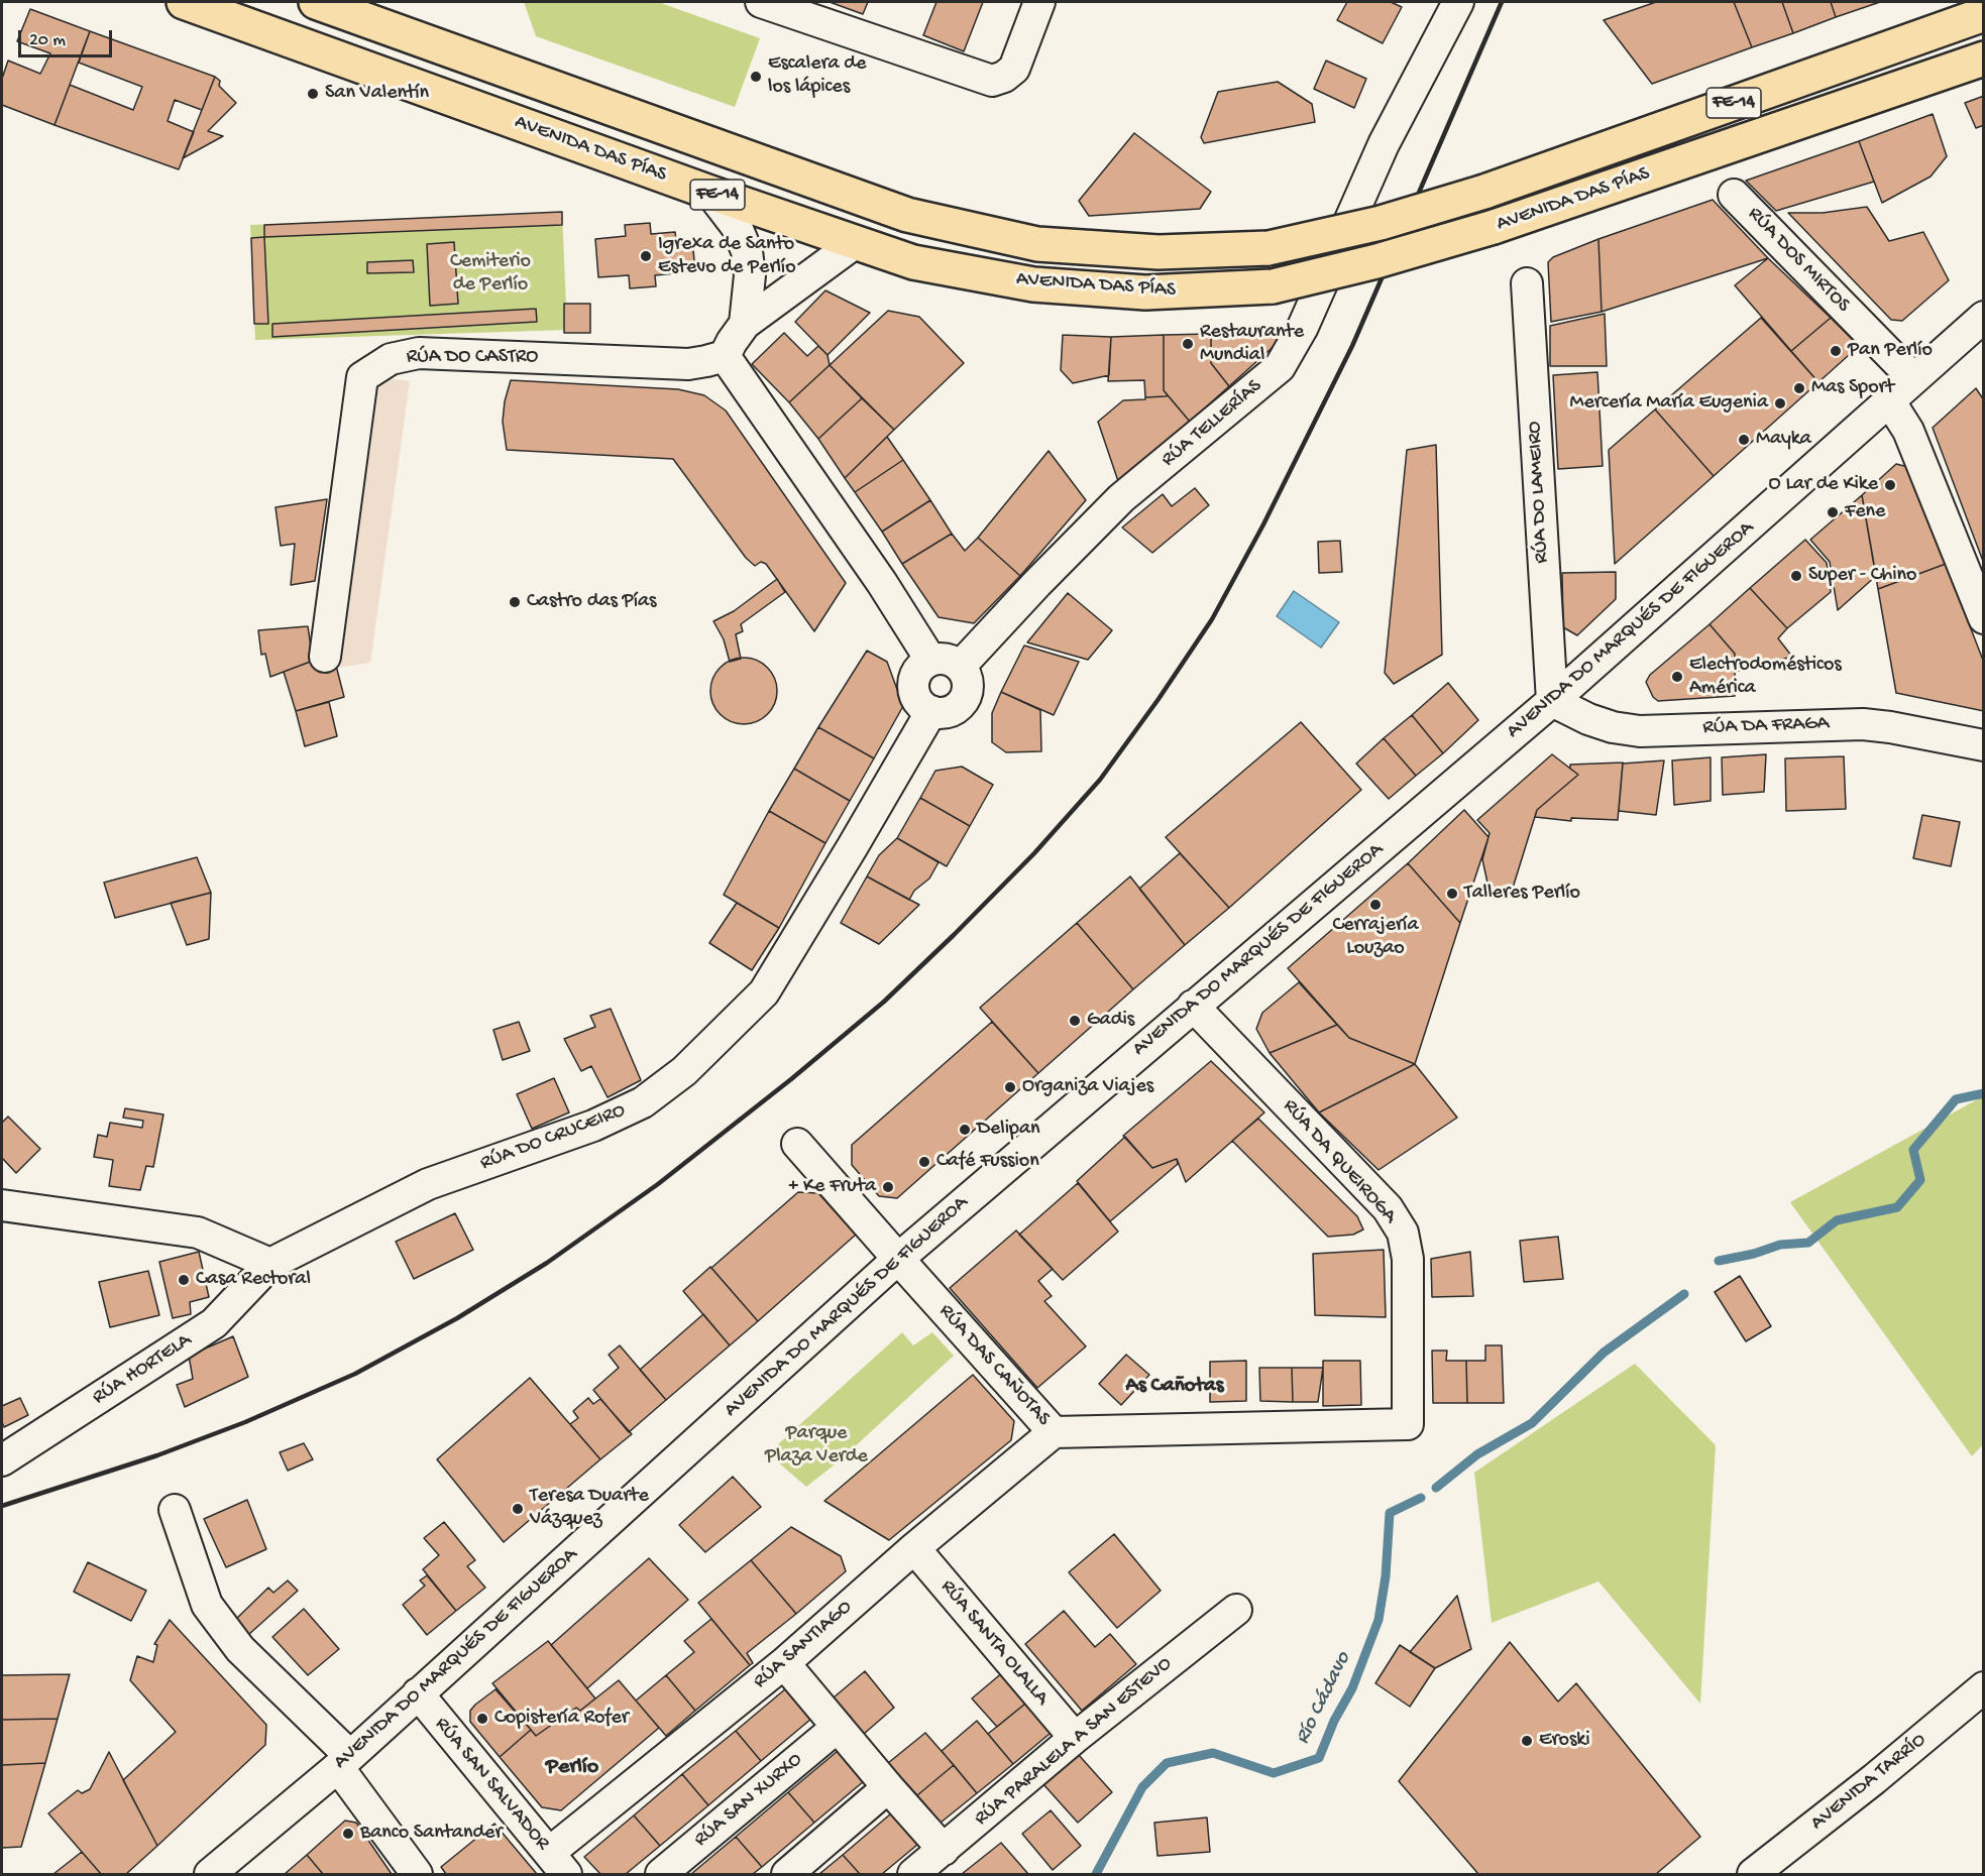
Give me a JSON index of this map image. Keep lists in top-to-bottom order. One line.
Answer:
{"streets":{"highway":["FE-14","AVENIDA DAS PÍAS"],"street":["RÚA DOS MIRTOS","RÚA DO CASTRO","RÚA TELLERÍAS","RÚA DO LAMEIRO","AVENIDA DO MARQUÉS DE FIGUEROA","RÚA DA FRAGA","RÚA DO CRUCEIRO","RÚA DA QUEIROGA","RÚA DAS CAÑOTAS","RÚA HORTELA","RÚA SANTA OLALLA","RÚA SANTIAGO","RÚA PARALELA A SAN ESTEVO","AVENIDA TARRÍO","RÚA SAN SALVADOR","RÚA SAN XURXO"]},"crossings":[["RÚA DOS MIRTOS","AVENIDA DO MARQUÉS DE FIGUEROA"],["RÚA TELLERÍAS","RÚA DO CRUCEIRO"],["RÚA DO LAMEIRO","AVENIDA DO MARQUÉS DE FIGUEROA"],["RÚA DO LAMEIRO","RÚA DA FRAGA"],["AVENIDA DO MARQUÉS DE FIGUEROA","RÚA DA FRAGA"],["AVENIDA DO MARQUÉS DE FIGUEROA","RÚA DA QUEIROGA"],["AVENIDA DO MARQUÉS DE FIGUEROA","RÚA DAS CAÑOTAS"],["AVENIDA DO MARQUÉS DE FIGUEROA","RÚA SAN SALVADOR"],["RÚA DO CRUCEIRO","RÚA HORTELA"],["RÚA DA QUEIROGA","RÚA DAS CAÑOTAS"],["RÚA DAS CAÑOTAS","RÚA SANTIAGO"],["RÚA SANTA OLALLA","RÚA SANTIAGO"],["RÚA SANTA OLALLA","RÚA PARALELA A SAN ESTEVO"],["RÚA SANTIAGO","RÚA SAN SALVADOR"]],"districts":["As Cañotas","Perlío"],"water":["Río Cádavo"],"parks":["Cemiterio de Perlío","Parque Plaza Verde"],"places":["Escalera de los lápices","San Valentín","Igrexa de Santo Estevo de Perlío","Restaurante Mundial","Pan Perlío","Mas Sport","Mercería María Eugenia","Mayka","O Lar de Kike","Fene","Super - Chino","Castro das Pías","Electrodomésticos América","Talleres Perlío","Cerrajería Louzao","Gadis","Organiza Viajes","Delipan","Café Fussion","+ Ke Fruta","Casa Rectoral","Teresa Duarte Vázquez","Copistería Rofer","Eroski","Banco Santander"],"scale_bar":"20 m"}
